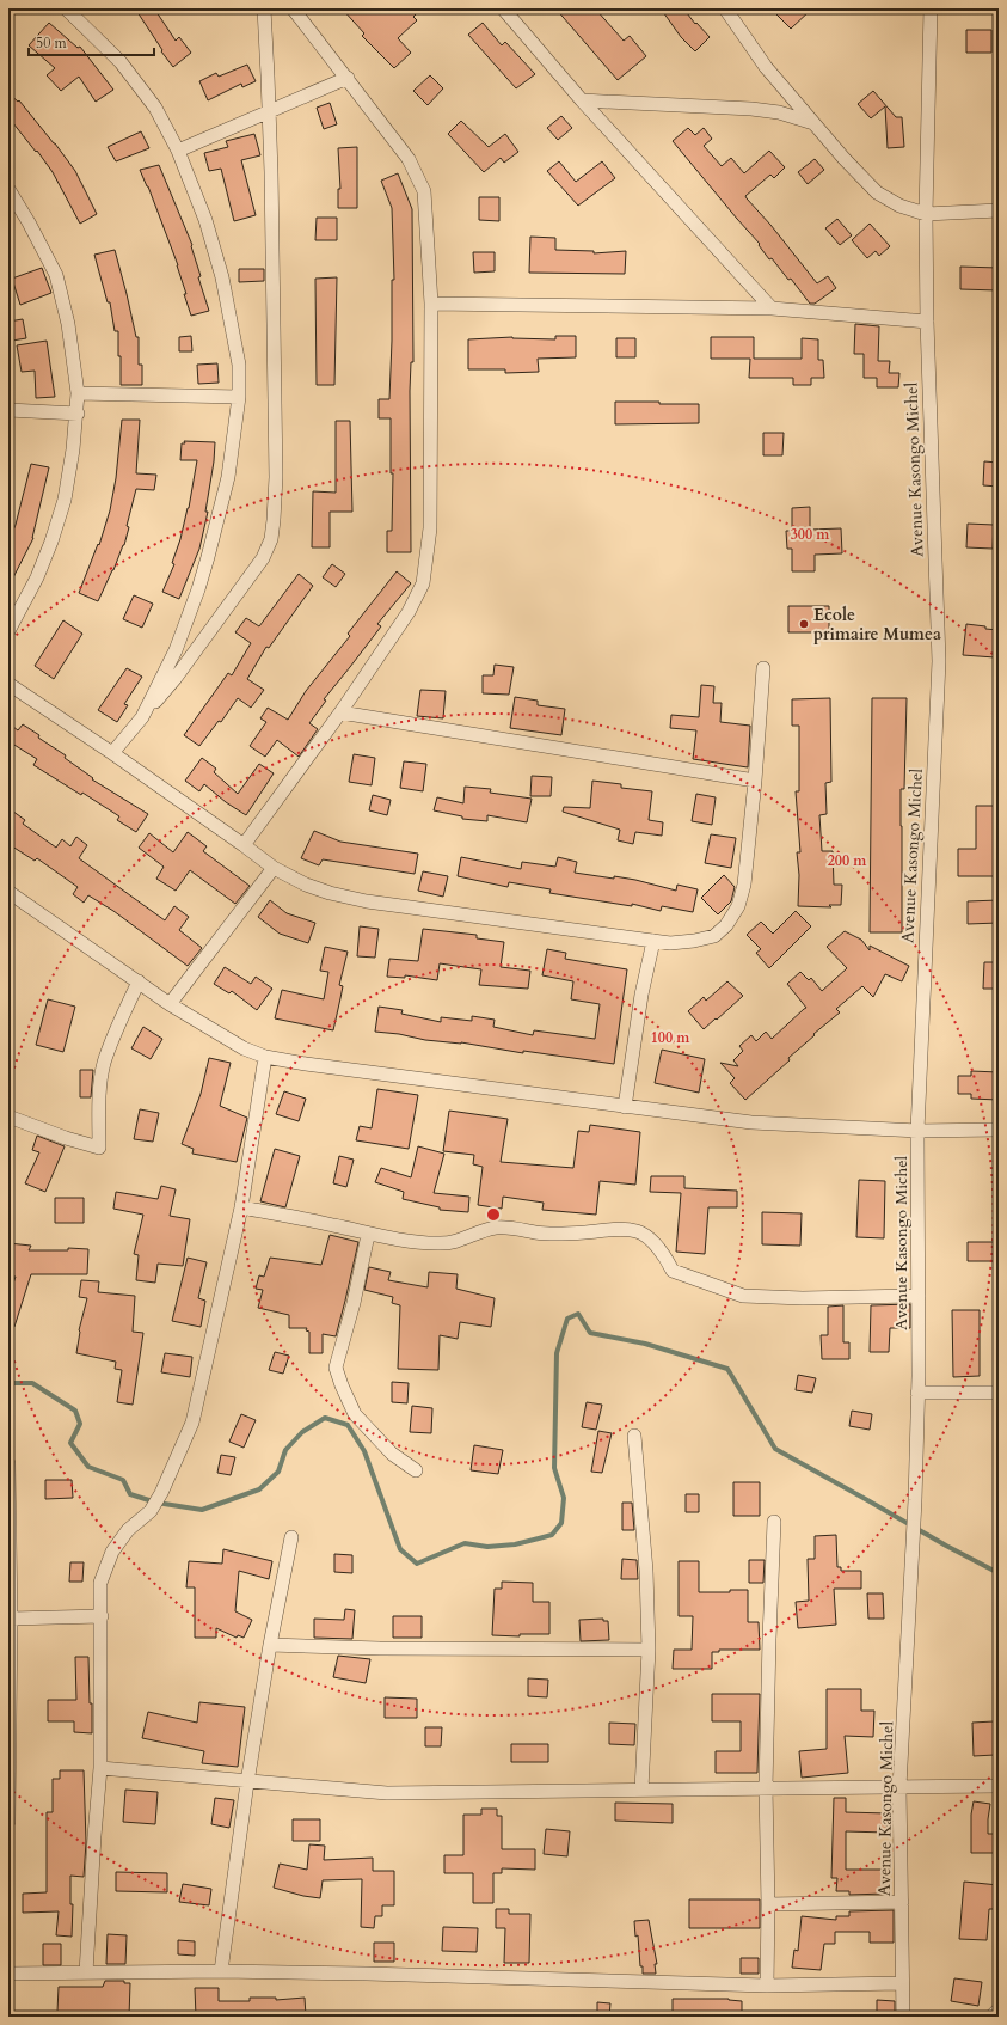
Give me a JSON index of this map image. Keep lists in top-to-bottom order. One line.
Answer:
{"streets":{"street":["Avenue Kasongo Michel"]},"places":["Ecole primaire Mumea"],"scale_bar":"50 m","rings":["300 m","200 m","100 m"]}
